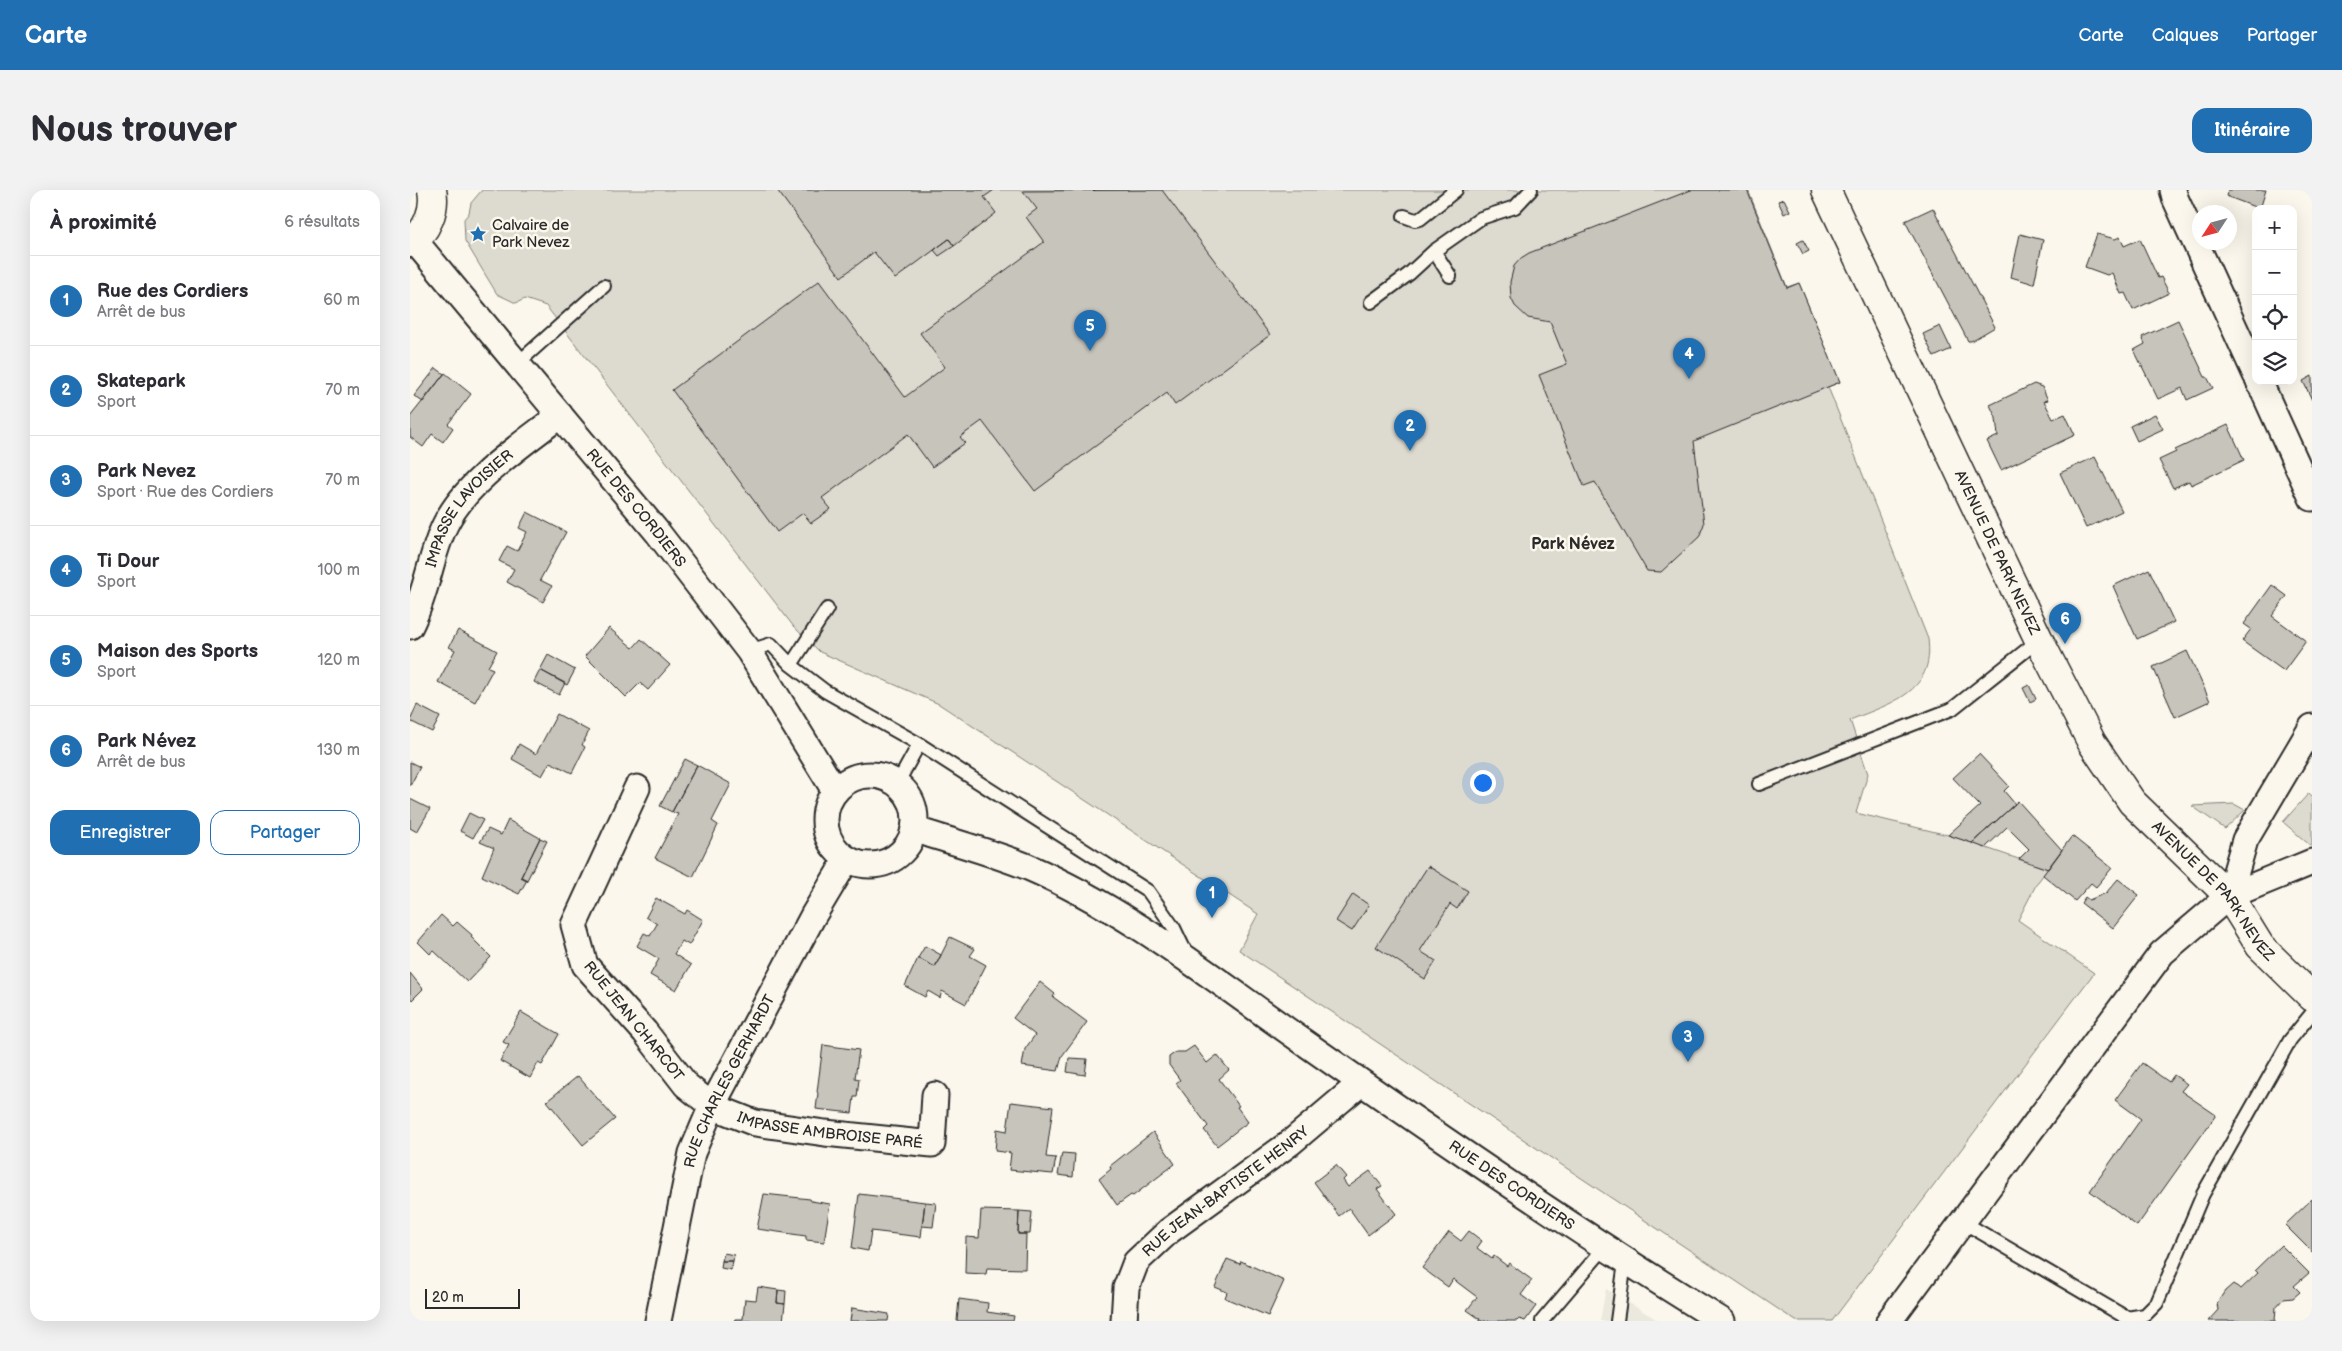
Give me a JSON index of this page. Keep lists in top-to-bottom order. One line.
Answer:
{"streets":{"street":["RUE DES CORDIERS","IMPASSE LAVOISIER","AVENUE DE PARK NEVEZ","RUE JEAN CHARCOT","RUE CHARLES GERHARDT","IMPASSE AMBROISE PARÉ","RUE JEAN-BAPTISTE HENRY"]},"crossings":[["RUE DES CORDIERS","IMPASSE LAVOISIER"],["RUE DES CORDIERS","RUE CHARLES GERHARDT"],["RUE DES CORDIERS","RUE JEAN-BAPTISTE HENRY"],["RUE JEAN CHARCOT","RUE CHARLES GERHARDT"],["RUE JEAN CHARCOT","IMPASSE AMBROISE PARÉ"],["RUE CHARLES GERHARDT","IMPASSE AMBROISE PARÉ"]],"districts":["Park Névez"],"places":{"place":["Calvaire de Park Nevez"]},"scale_bar":"20 m","north":"bottom left","page":{"header":"Carte","nav":["Carte","Calques","Partager"],"buttons":["Itinéraire",["Enregistrer","Partager"]],"title":"Nous trouver","heading":["À proximité","6 résultats"],"map_buttons":["+","−"],"list":[{"mark":"1","name":"Rue des Cordiers","note":"Arrêt de bus","value":"60 m"},{"mark":"2","name":"Skatepark","note":"Sport","value":"70 m"},{"mark":"3","name":"Park Nevez","note":"Sport · Rue des Cordiers","value":"70 m"},{"mark":"4","name":"Ti Dour","note":"Sport","value":"100 m"},{"mark":"5","name":"Maison des Sports","note":"Sport","value":"120 m"},{"mark":"6","name":"Park Névez","note":"Arrêt de bus","value":"130 m"}],"pins":["5","4","2","6","1","3"],"scale":"20 m"}}
